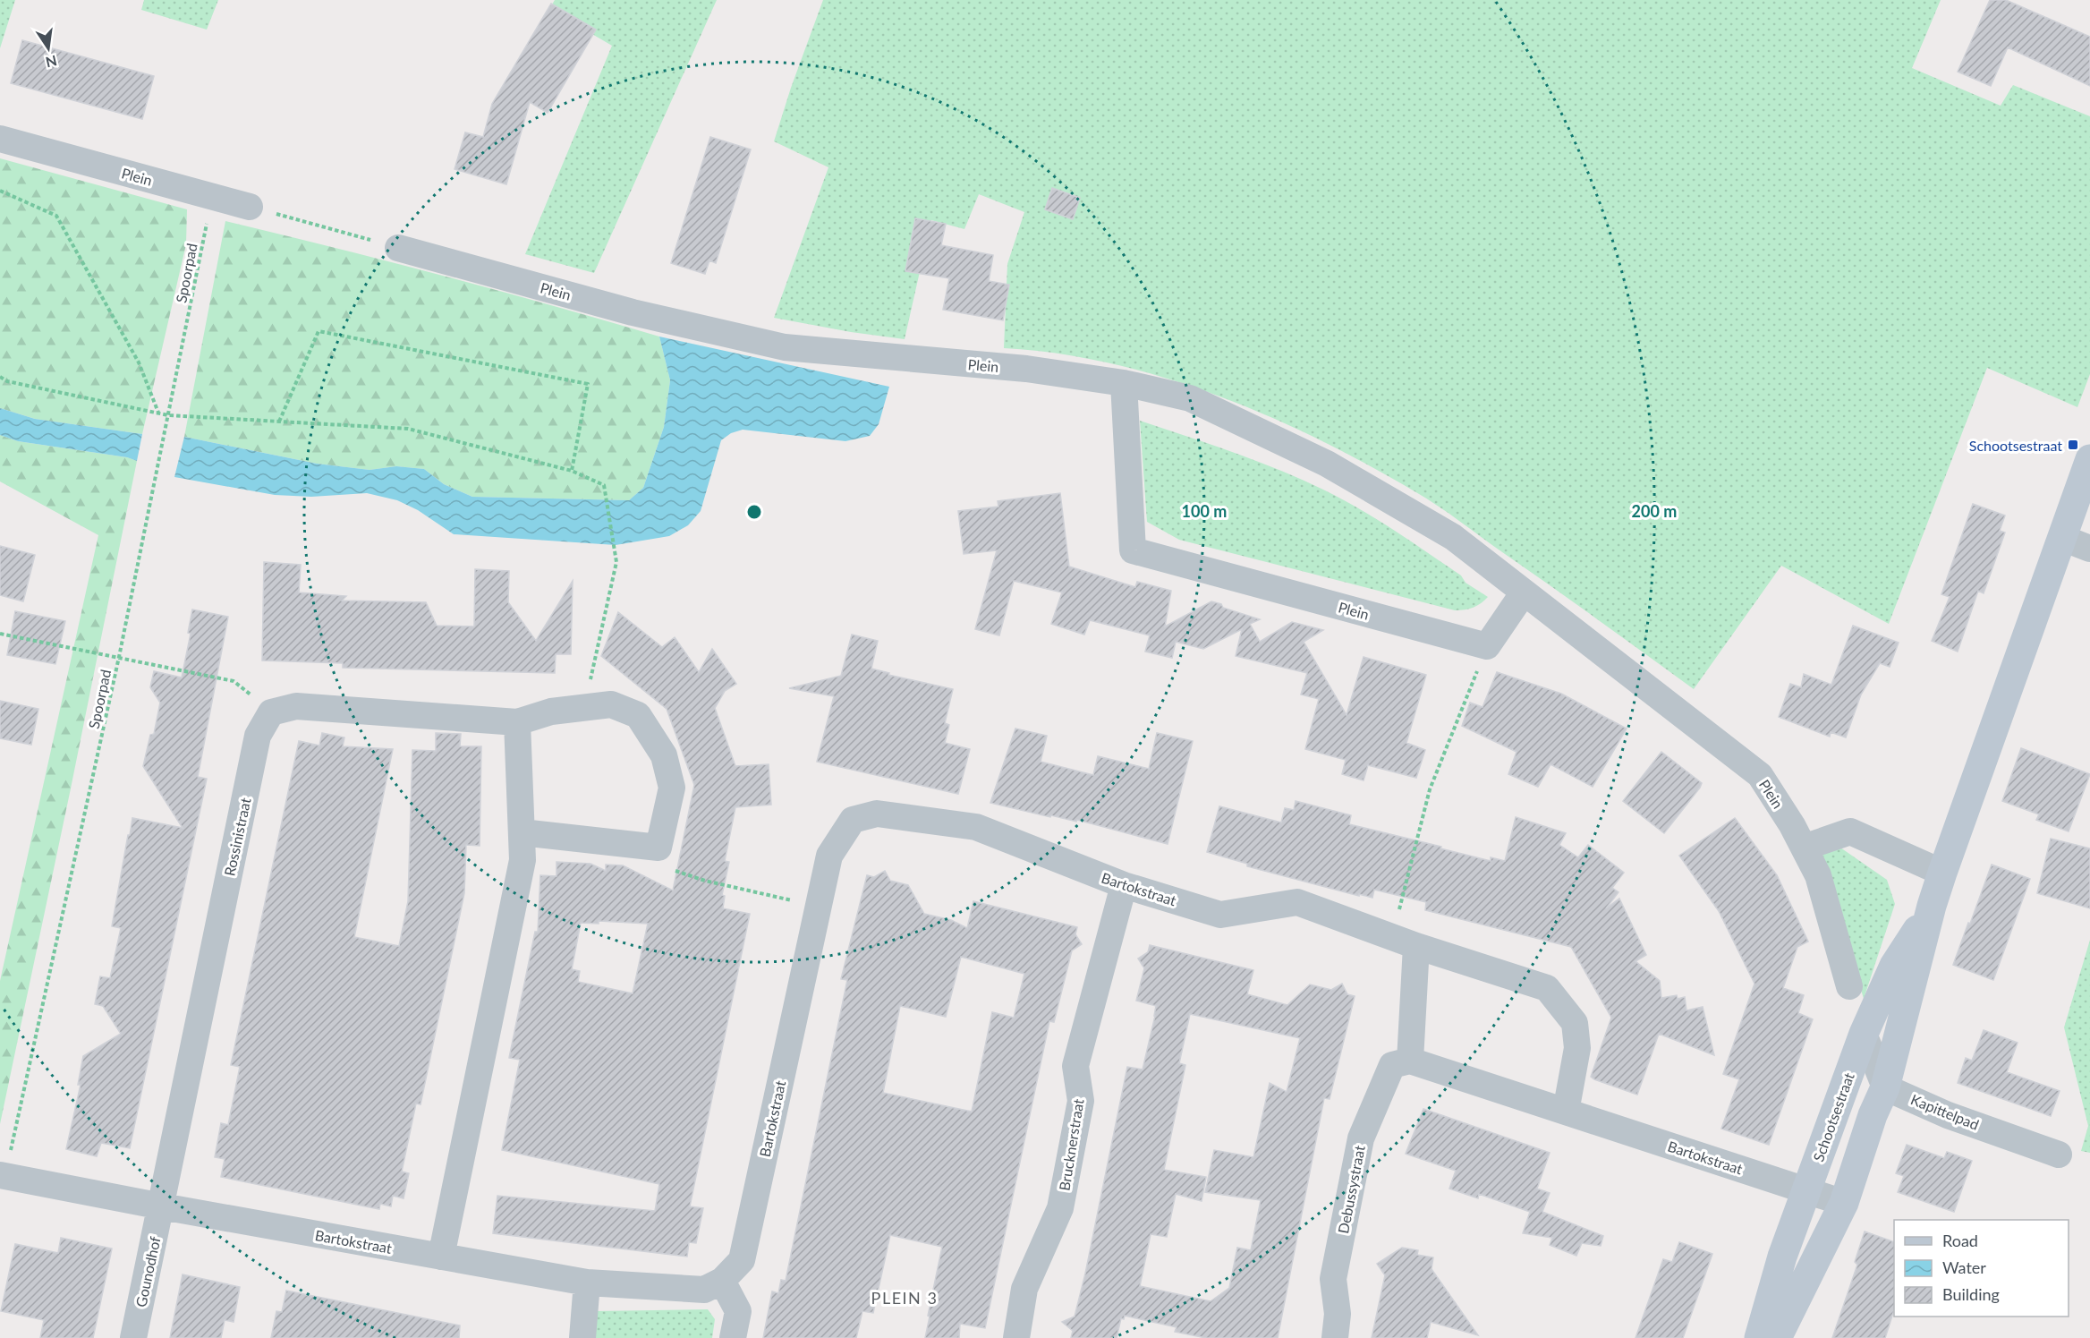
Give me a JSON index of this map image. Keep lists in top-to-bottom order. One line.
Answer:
{"streets":{"main road":["Schootsestraat"],"street":["Plein","Rossinistraat","Bartokstraat","Kapittelpad","Brucknerstraat","Debussystraat","Gounodhof"],"path":["Spoorpad"]},"crossings":[["Plein","Spoorpad"],["Spoorpad","Bartokstraat"],["Rossinistraat","Bartokstraat"],["Rossinistraat","Gounodhof"],["Bartokstraat","Schootsestraat"],["Bartokstraat","Brucknerstraat"],["Bartokstraat","Debussystraat"],["Bartokstraat","Gounodhof"],["Kapittelpad","Schootsestraat"]],"districts":["PLEIN 3"],"places":{"transit":["Schootsestraat"]},"legend":["Road","Water","Building"],"north":"bottom","rings":["100 m","200 m"]}
